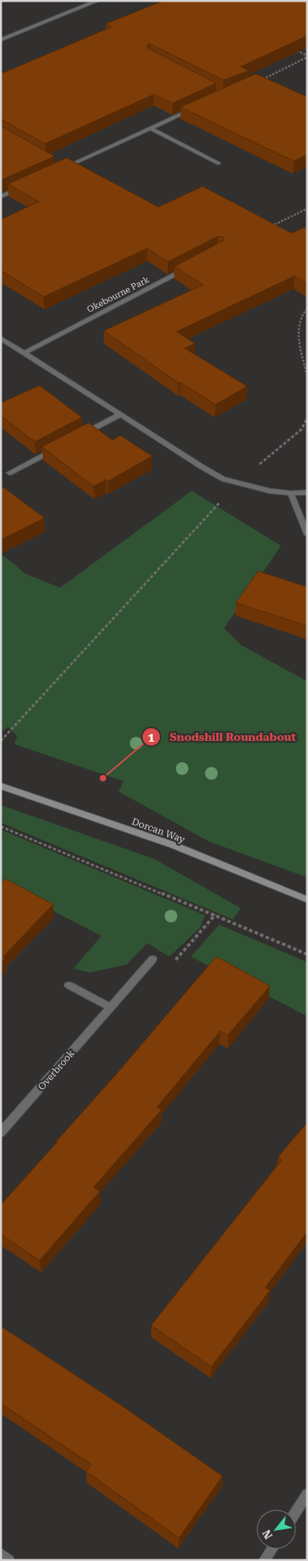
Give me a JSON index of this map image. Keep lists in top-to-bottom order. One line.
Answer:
{"streets":{"main road":["Dorcan Way"],"street":["Okebourne Park","Overbrook"]},"places":["Snodshill Roundabout"],"north":"bottom left"}
